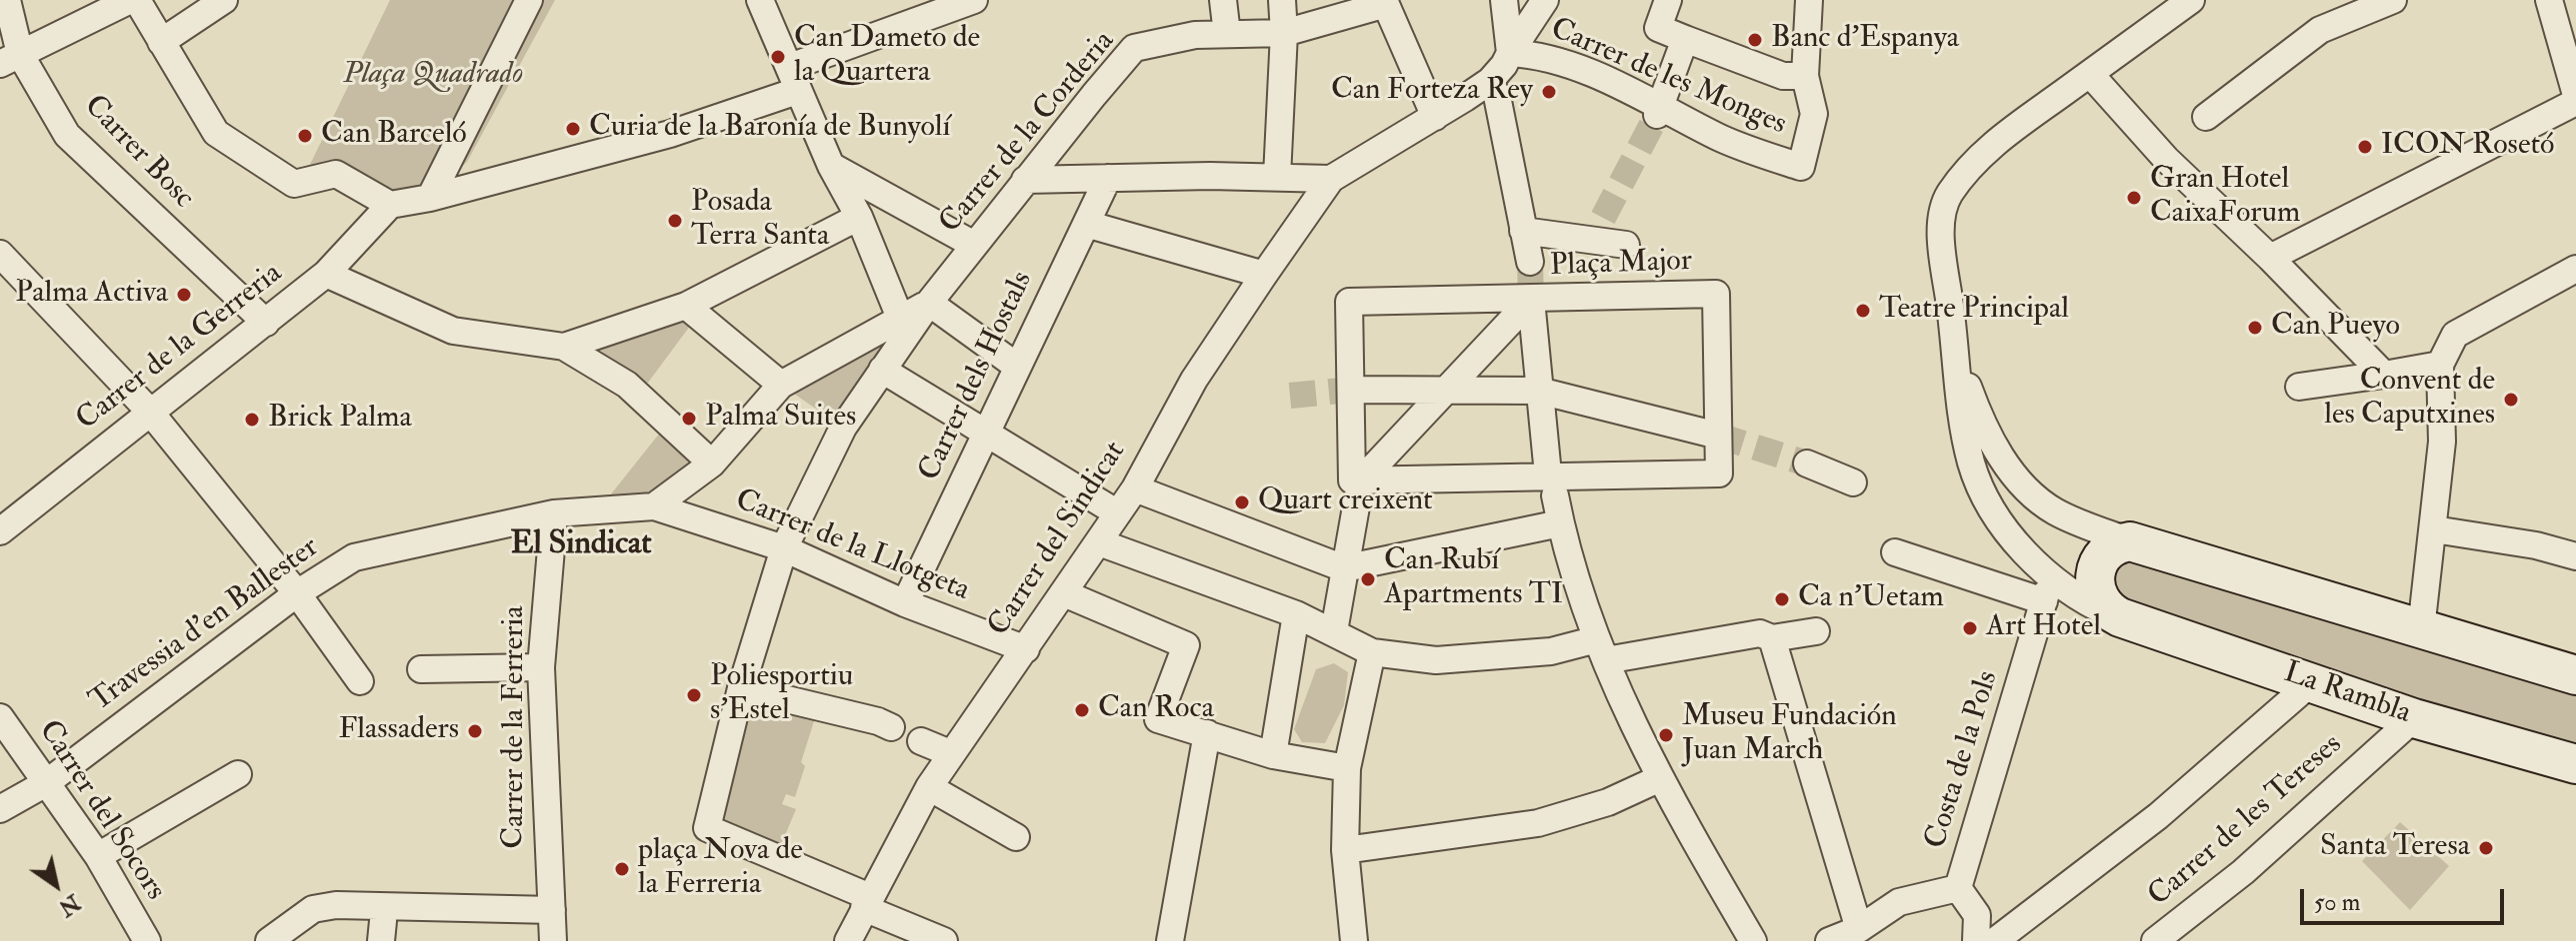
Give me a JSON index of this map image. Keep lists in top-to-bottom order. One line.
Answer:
{"streets":{"street":["Carrer de les Monges","Carrer de la Corderia","Carrer Bosc","Plaça Major","Carrer de la Gerreria","Carrer dels Hostals","Carrer del Sindicat","Carrer de la Llotgeta","Travessia d'en Ballester","La Rambla","Carrer de la Ferreria","Costa de la Pols","Carrer del Socors","Carrer de les Tereses"]},"crossings":[["Carrer de la Corderia","Carrer del Sindicat"],["Carrer de la Corderia","Carrer de la Llotgeta"],["Carrer Bosc","Carrer de la Gerreria"],["Carrer dels Hostals","Carrer de la Llotgeta"],["Carrer del Sindicat","Carrer de la Llotgeta"],["Carrer de la Llotgeta","Travessia d'en Ballester"],["Travessia d'en Ballester","Carrer de la Ferreria"],["Travessia d'en Ballester","Carrer del Socors"],["La Rambla","Carrer de les Tereses"]],"districts":["El Sindicat"],"parks":["Plaça Quadrado"],"places":["Banc d'Espanya","Can Dameto de la Quartera","Can Forteza Rey","Curia de la Baronía de Bunyolí","Can Barceló","ICON Rosetó","Gran Hotel CaixaForum","Posada Terra Santa","Palma Activa","Teatre Principal","Can Pueyo","Convent de les Caputxines","Palma Suites","Brick Palma","Quart creixent","Can Rubí Apartments TI","Ca n'Uetam","Art Hotel","Poliesportiu s'Estel","Can Roca","Flassaders","Museu Fundación Juan March","Santa Teresa","plaça Nova de la Ferreria"],"scale_bar":"50 m","north":"bottom right"}
